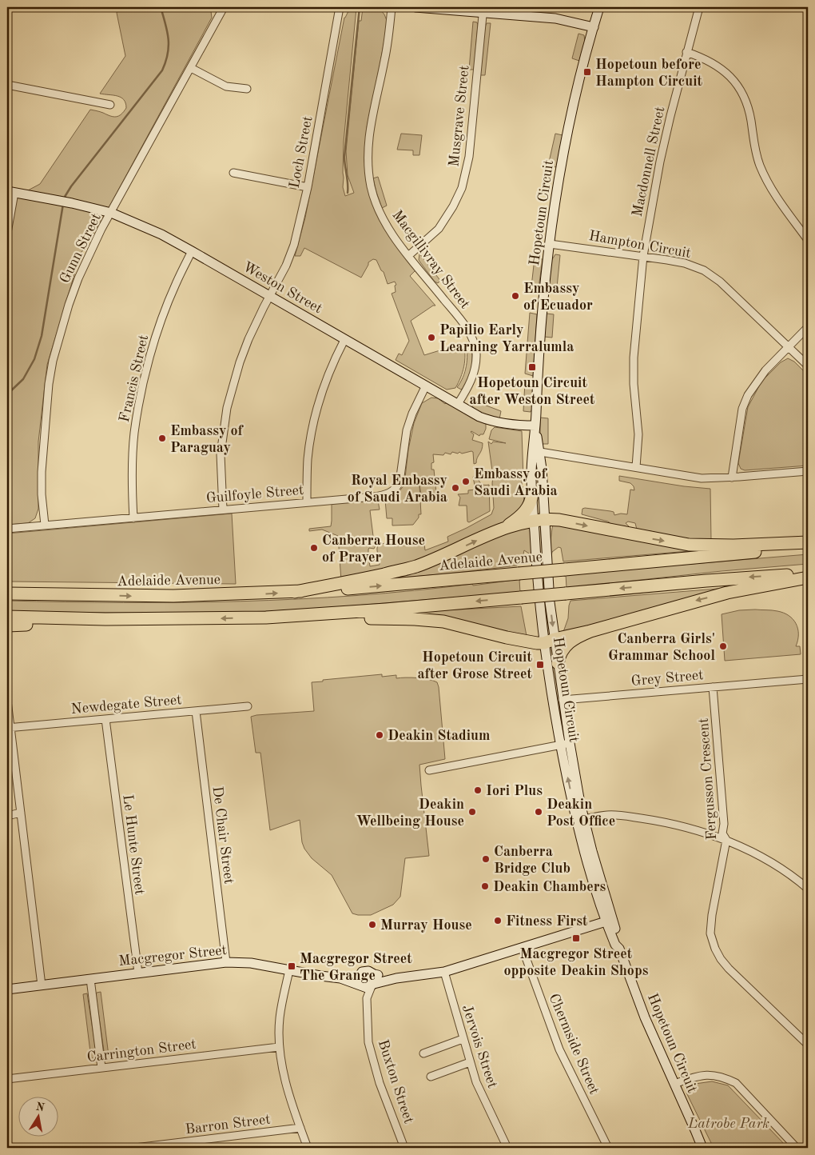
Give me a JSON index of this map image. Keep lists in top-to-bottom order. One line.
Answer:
{"streets":{"highway":["Adelaide Avenue"],"street":["Musgrave Street","Loch Street","Macdonnell Street","Hopetoun Circuit","Hampton Circuit","Gunn Street","Macgillivray Street","Weston Street","Francis Street","Guilfoyle Street","Grey Street","Newdegate Street","Fergusson Crescent","De Chair Street","Le Hunte Street","Macgregor Street","Chermside Street","Jervois Street","Carrington Street","Buxton Street","Barron Street"]},"crossings":[["Musgrave Street","Macgillivray Street"],["Loch Street","Weston Street"],["Loch Street","Guilfoyle Street"],["Macdonnell Street","Hampton Circuit"],["Hopetoun Circuit","Hampton Circuit"],["Hopetoun Circuit","Weston Street"],["Hopetoun Circuit","Grey Street"],["Gunn Street","Weston Street"],["Gunn Street","Guilfoyle Street"],["Macgillivray Street","Weston Street"],["Weston Street","Francis Street"],["Weston Street","Guilfoyle Street"],["Francis Street","Guilfoyle Street"],["Grey Street","Fergusson Crescent"],["Newdegate Street","De Chair Street"],["Newdegate Street","Le Hunte Street"],["De Chair Street","Macgregor Street"],["Le Hunte Street","Macgregor Street"],["Macgregor Street","Buxton Street"]],"parks":["Latrobe Park"],"places":{"transit":["Hopetoun before Hampton Circuit","Hopetoun Circuit after Weston Street","Hopetoun Circuit after Grose Street","Macgregor Street opposite Deakin Shops","Macgregor Street The Grange"],"other":["Embassy of Ecuador","Papilio Early Learning Yarralumla","Embassy of Paraguay","Embassy of Saudi Arabia","Royal Embassy of Saudi Arabia","Canberra House of Prayer","Canberra Girls' Grammar School","Deakin Stadium","Iori Plus","Deakin Wellbeing House","Deakin Post Office","Canberra Bridge Club","Deakin Chambers","Fitness First","Murray House"]},"north":"top"}
